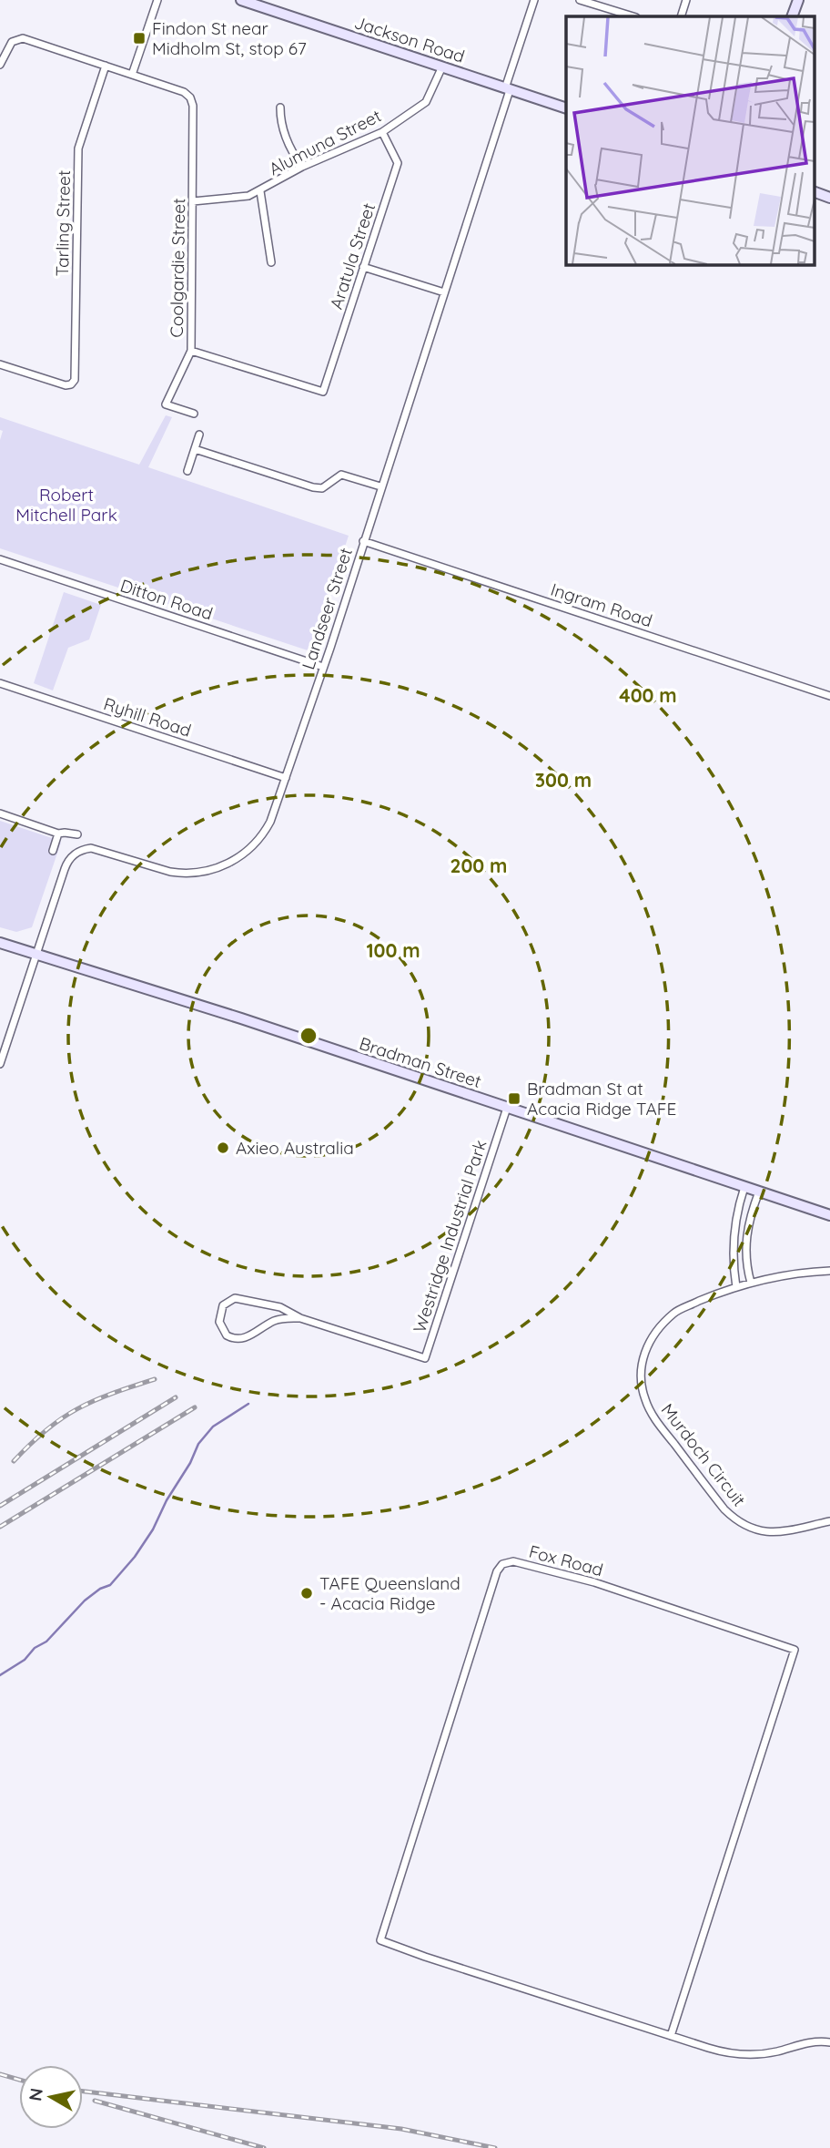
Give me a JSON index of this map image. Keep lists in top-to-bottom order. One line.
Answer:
{"streets":{"main road":["Jackson Road","Bradman Street"],"street":["Alumuna Street","Tarling Street","Aratula Street","Coolgardie Street","Ditton Road","Ingram Road","Landseer Street","Ryhill Road","Westridge Industrial Park","Murdoch Circuit","Fox Road"]},"crossings":[["Jackson Road","Alumuna Street"],["Jackson Road","Landseer Street"],["Alumuna Street","Aratula Street"],["Alumuna Street","Coolgardie Street"],["Aratula Street","Coolgardie Street"],["Ditton Road","Landseer Street"],["Ingram Road","Landseer Street"],["Landseer Street","Ryhill Road"],["Landseer Street","Bradman Street"],["Bradman Street","Westridge Industrial Park"]],"parks":["Robert Mitchell Park"],"places":{"transit":["Findon St near Midholm St, stop 67","Bradman St at Acacia Ridge TAFE"],"other":["Axieo Australia","TAFE Queensland - Acacia Ridge"]},"north":"left","rings":["400 m","300 m","200 m","100 m"]}
